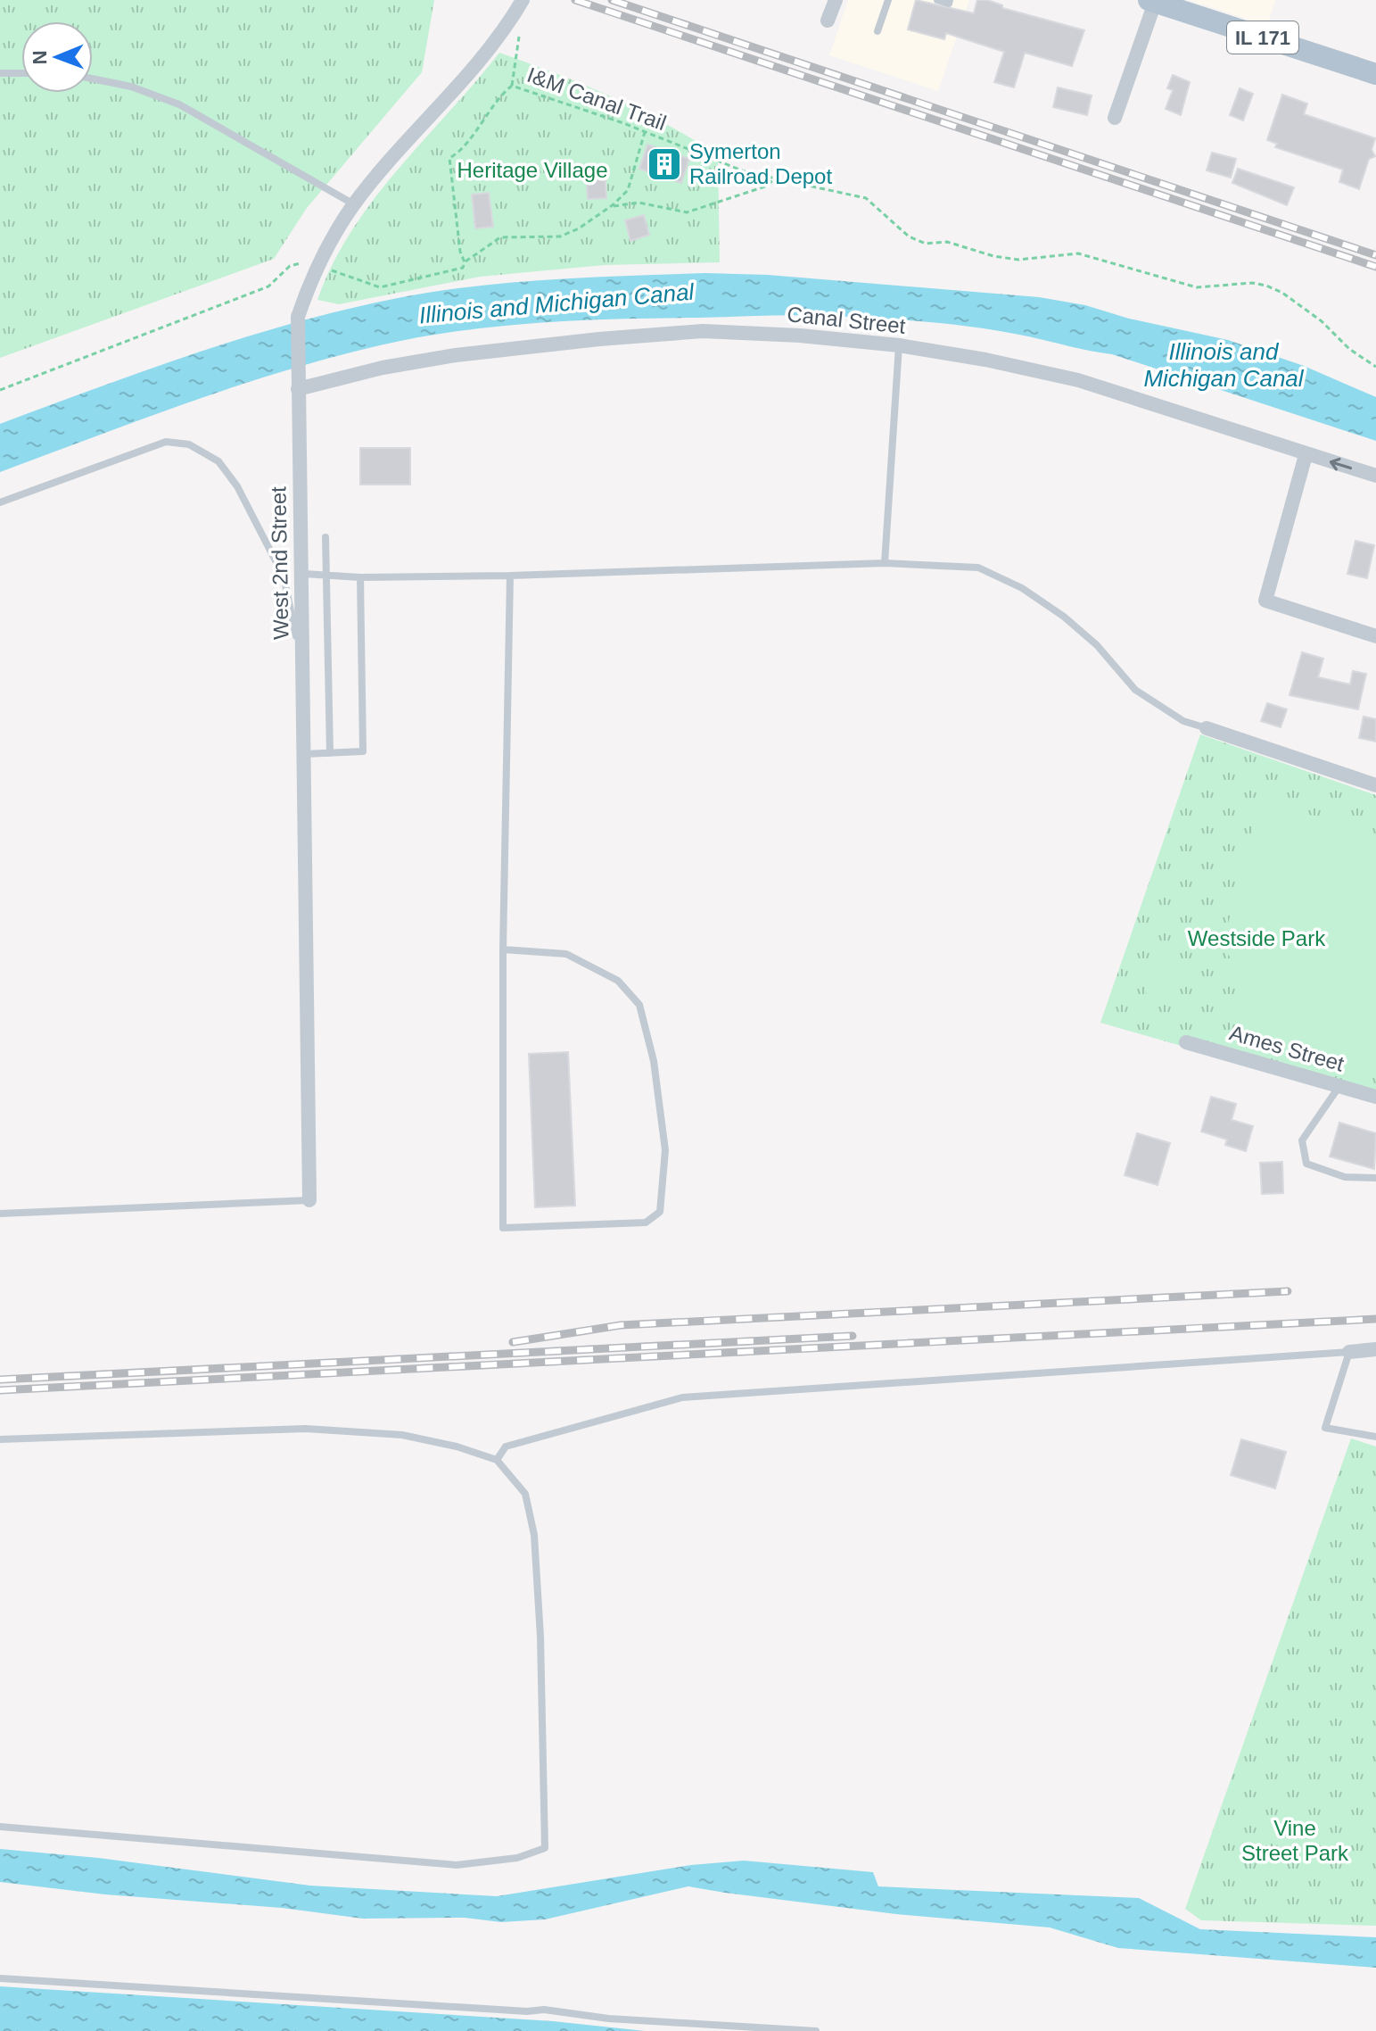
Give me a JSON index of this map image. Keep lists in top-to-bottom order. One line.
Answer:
{"streets":{"main road":["IL 171"],"street":["Canal Street","West 2nd Street","Ames Street"],"path":["I&M Canal Trail"]},"crossings":[["Canal Street","West 2nd Street"]],"water":["Illinois and Michigan Canal"],"parks":["Heritage Village","Westside Park","Vine Street Park"],"places":{"building":["Symerton Railroad Depot"]},"north":"left"}
